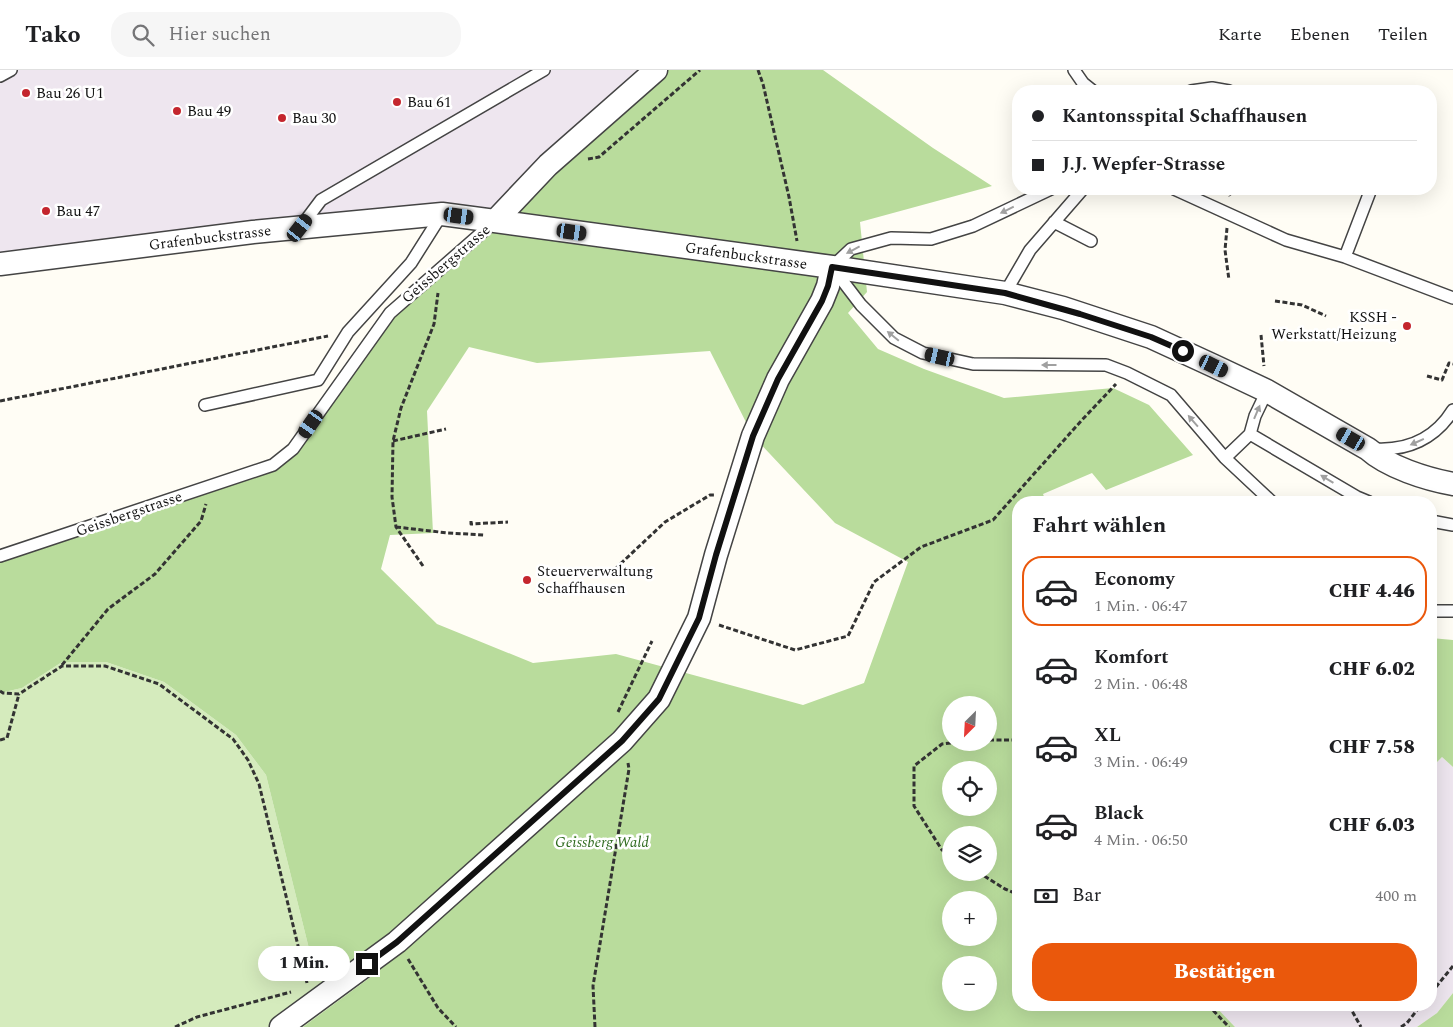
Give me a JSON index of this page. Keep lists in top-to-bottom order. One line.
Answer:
{"streets":{"street":["Grafenbuckstrasse","Geissbergstrasse"]},"crossings":[["Grafenbuckstrasse","Geissbergstrasse"]],"parks":["Geissberg Wald"],"places":["Bau 26 U1","Bau 61","Bau 49","Bau 30","Bau 47","KSSH - Werkstatt/Heizung","Steuerverwaltung Schaffhausen"],"north":"bottom left","page":{"header":"Tako","search":"Hier suchen","nav":["Karte","Ebenen","Teilen"],"banner":["Kantonsspital Schaffhausen","J.J. Wepfer-Strasse"],"heading":"Fahrt wählen","list":[{"name":"Economy","note":"1 Min. · 06:47","value":"CHF 4.46"},{"name":"Komfort","note":"2 Min. · 06:48","value":"CHF 6.02"},{"name":"XL","note":"3 Min. · 06:49","value":"CHF 7.58"},{"name":"Black","note":"4 Min. · 06:50","value":"CHF 6.03"}],"map_buttons":["+","−"],"pay":["Bar","400 m"],"buttons":"Bestätigen","bubble":"1 Min."}}
